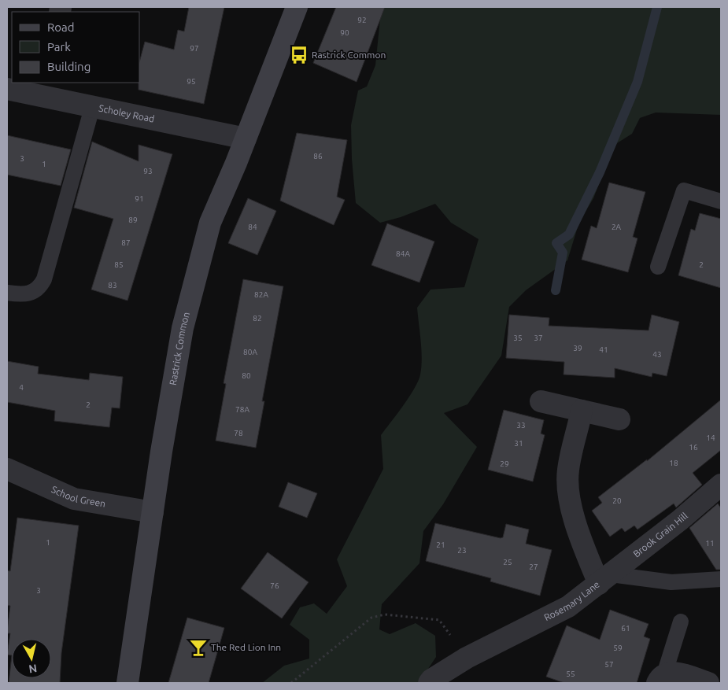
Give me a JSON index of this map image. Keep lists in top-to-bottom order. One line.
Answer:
{"streets":{"street":["Scholey Road","Rastrick Common","School Green","Brook Grain Hill","Rosemary Lane"]},"crossings":[["Scholey Road","Rastrick Common"],["Rastrick Common","School Green"],["Brook Grain Hill","Rosemary Lane"]],"places":{"bus stop":["Rastrick Common"],"bar":["The Red Lion Inn"]},"house_numbers":["92","90","97","95","86","3","1","93","91","89","84","2A","87","84A","85","2","83","82A","82","35","37","39","41","80A","43","80","4","2","78A","33","78","14","31","16","18","29","20","1","11","21","23","25","27","76","3","61","59","57","55"],"legend":["Road","Park","Building"],"north":"bottom"}
